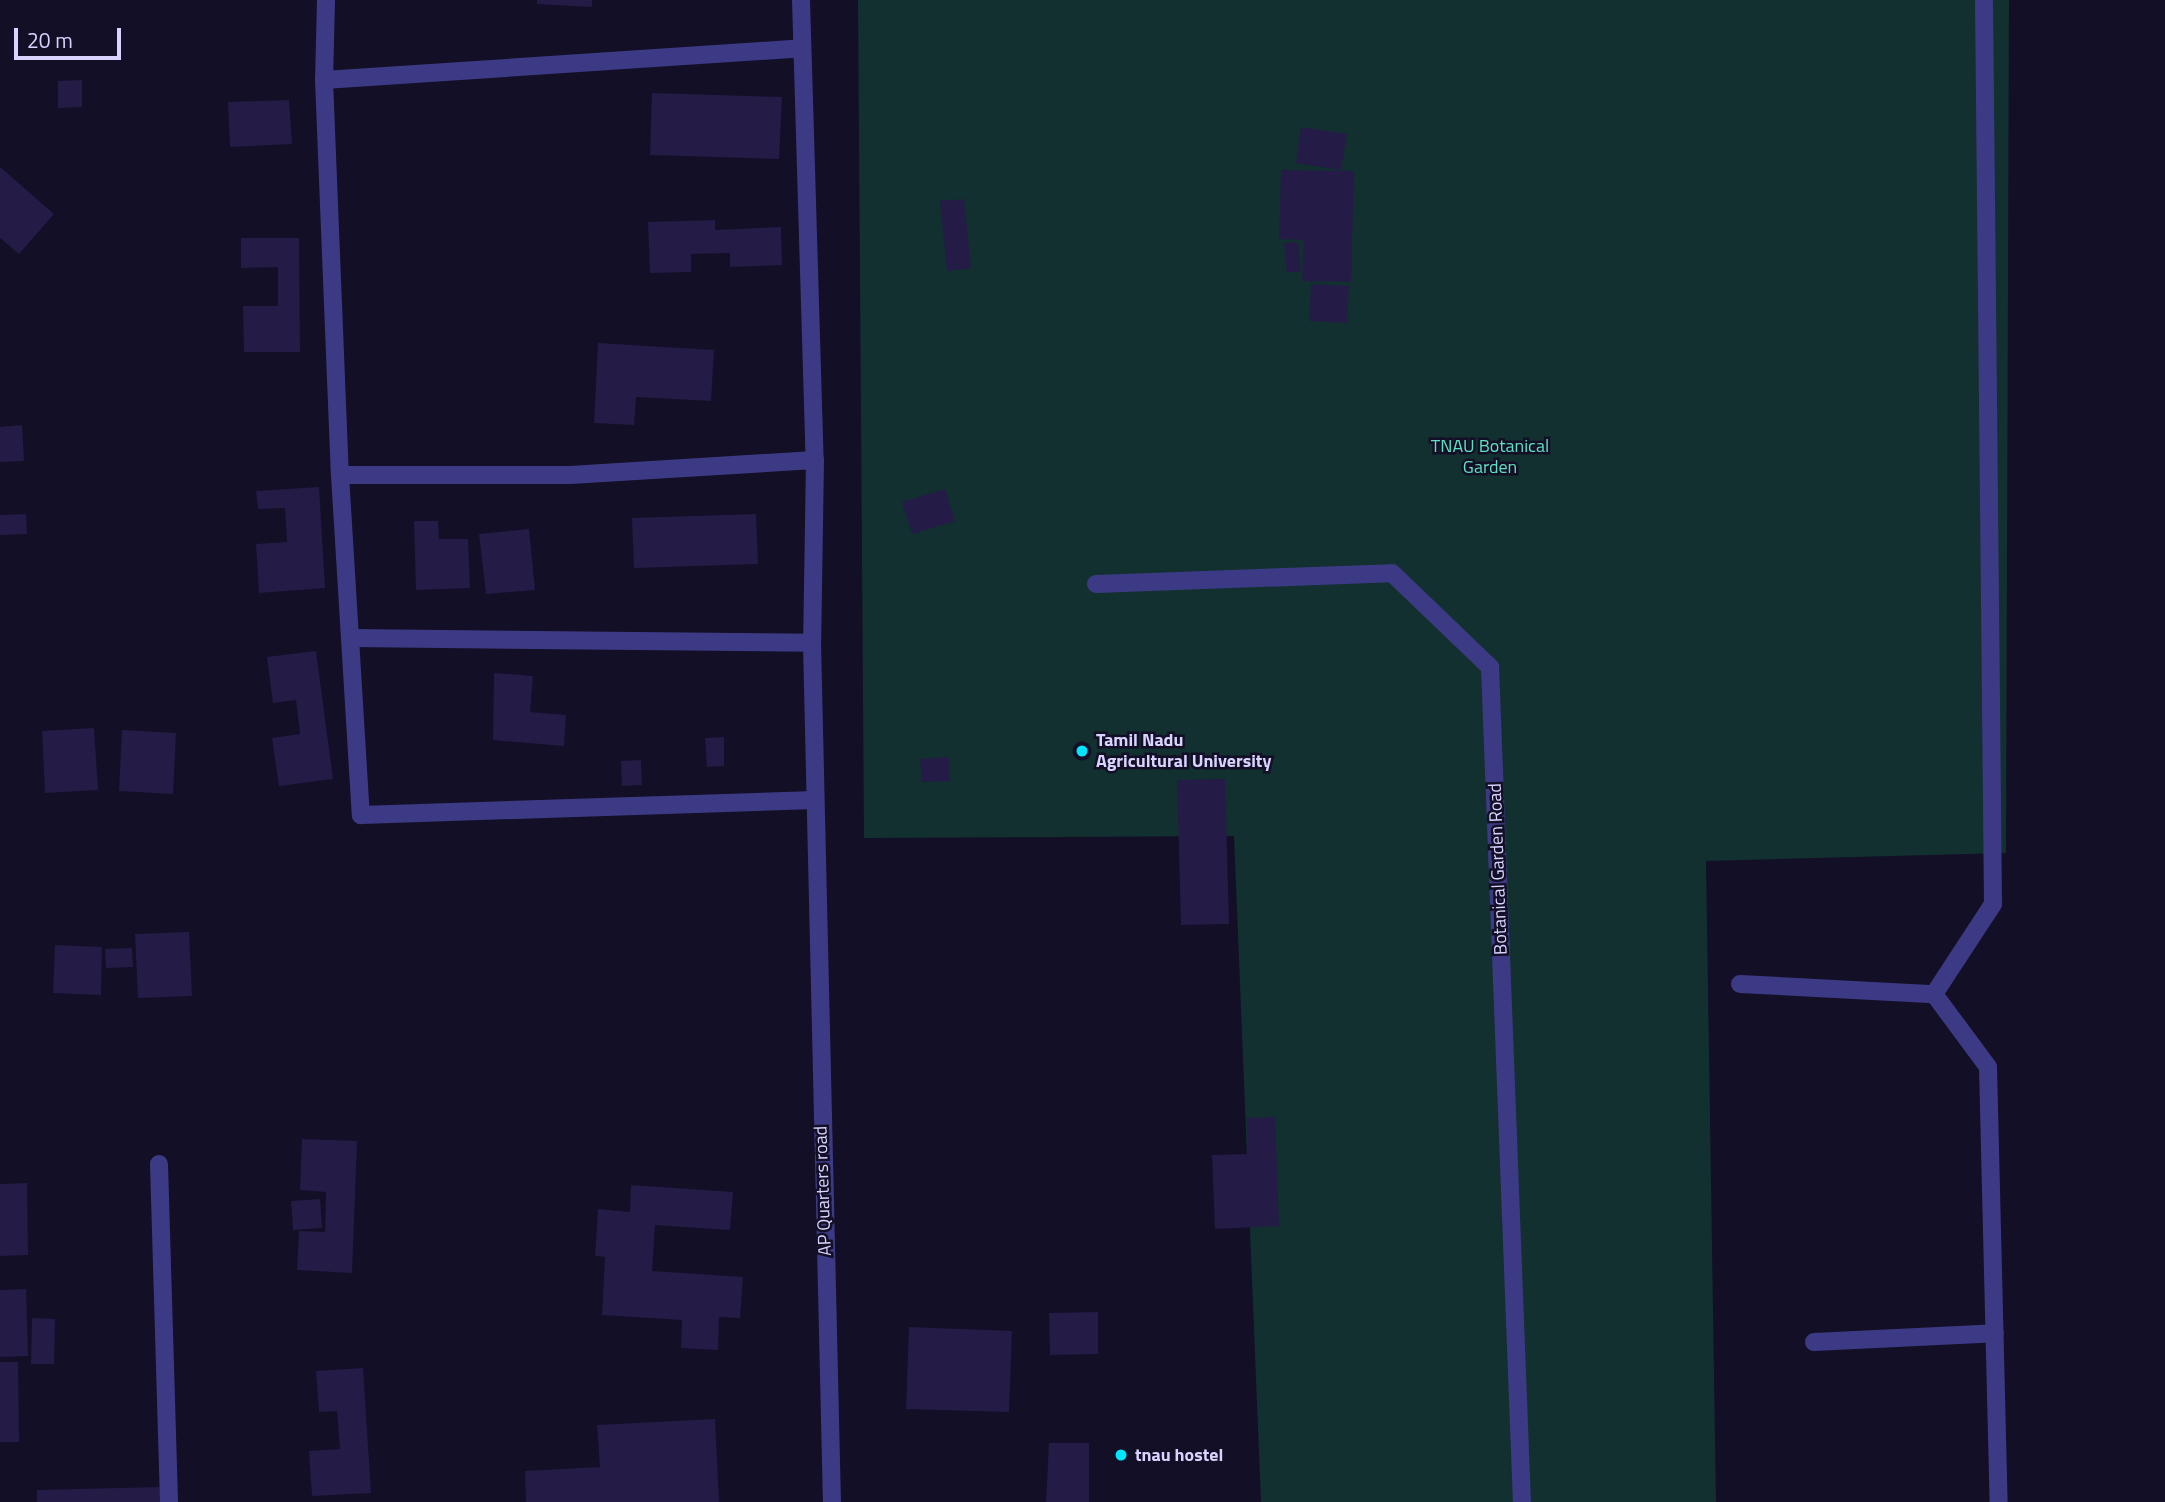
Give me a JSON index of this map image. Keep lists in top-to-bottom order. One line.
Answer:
{"streets":{"street":["Botanical Garden Road","AP Quarters road"]},"parks":["TNAU Botanical Garden"],"places":["Tamil Nadu Agricultural University","tnau hostel"],"scale_bar":"20 m"}
